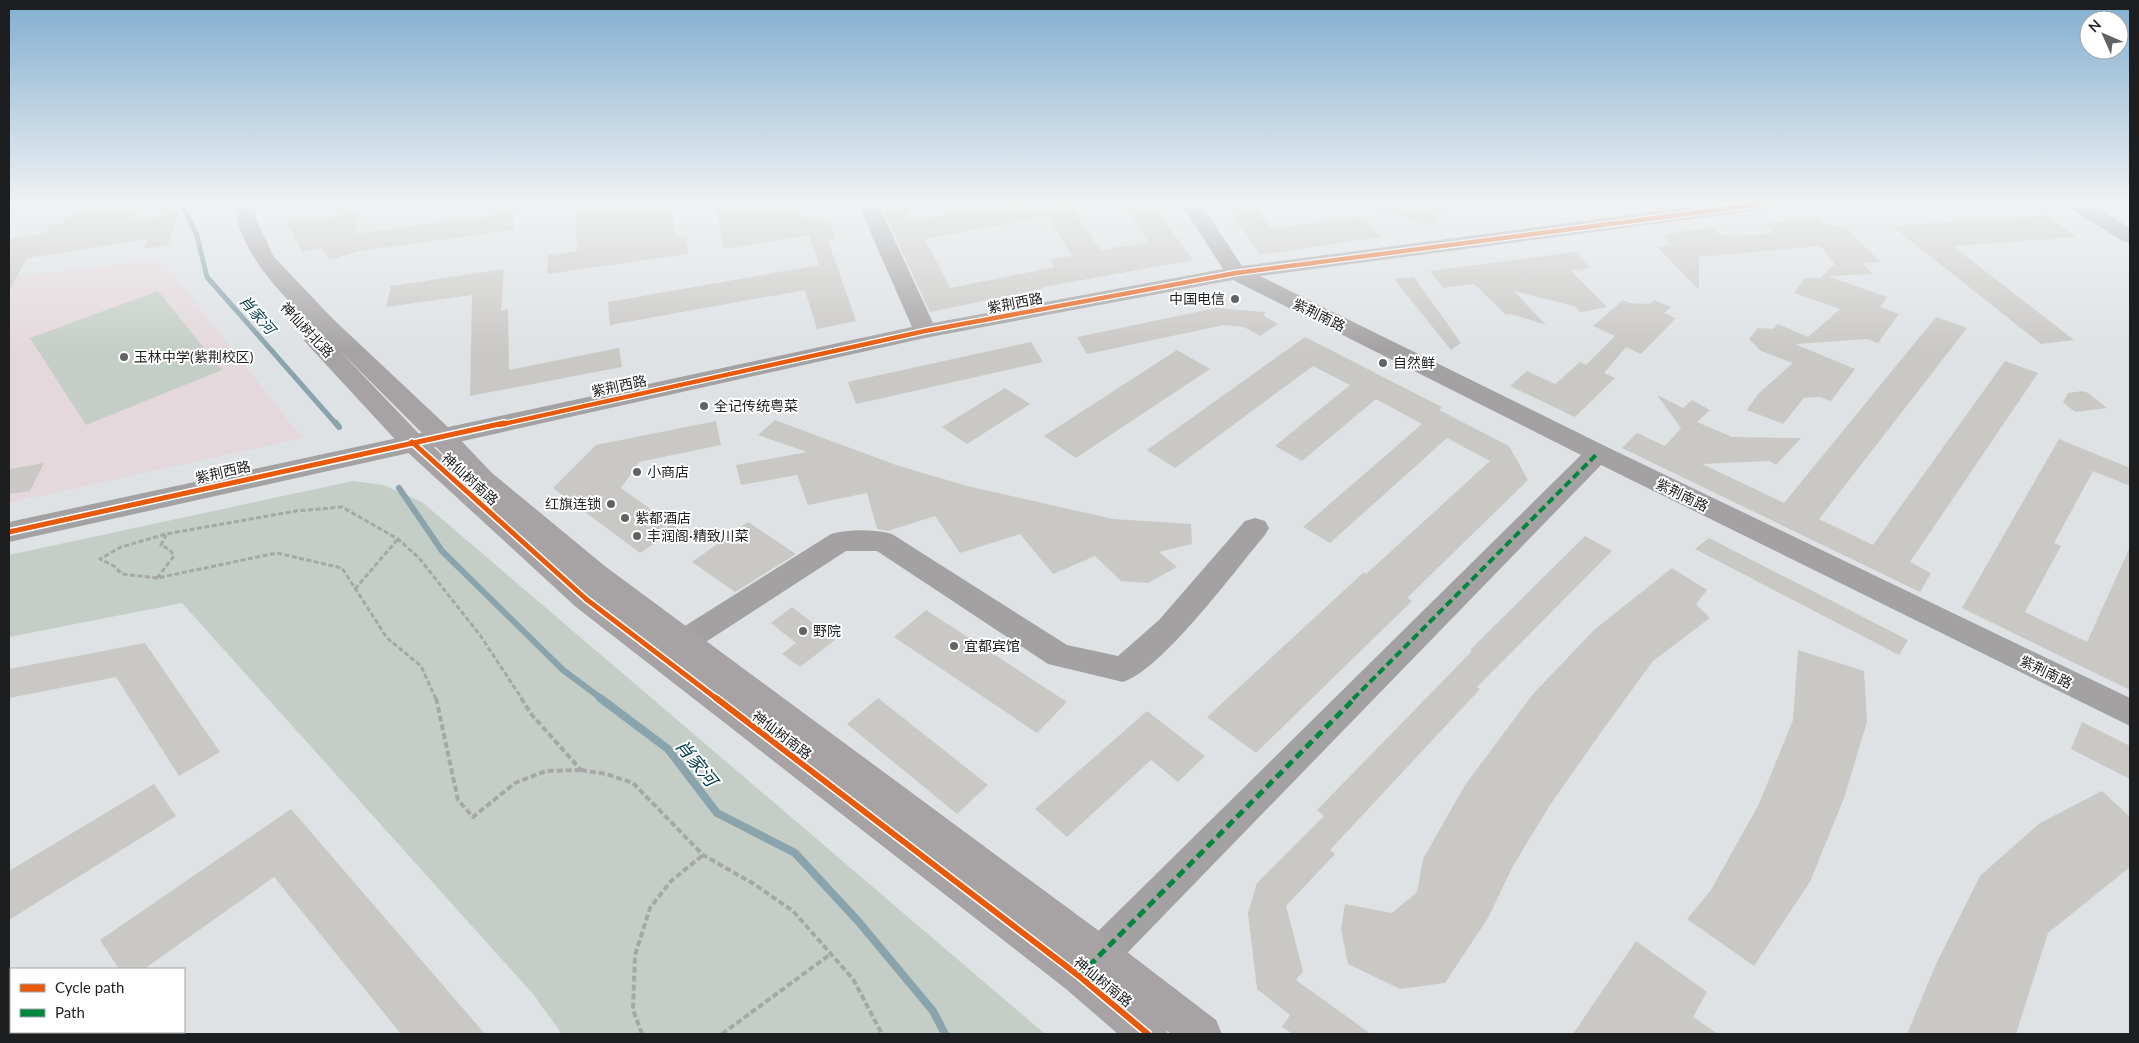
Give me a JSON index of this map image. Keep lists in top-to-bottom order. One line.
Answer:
{"streets":{"main road":["神仙树北路","神仙树南路"],"street":["紫荆西路","紫荆南路"]},"crossings":[["紫荆西路","紫荆南路"],["紫荆西路","神仙树北路"],["紫荆西路","神仙树南路"],["神仙树北路","神仙树南路"]],"water":["肖家河"],"places":["中国电信","玉林中学(紫荆校区)","自然鲜","全记传统粤菜","小商店","红旗连锁","紫都酒店","丰润阁·精致川菜","野院","宜都宾馆"],"legend":["Cycle path","Path"],"north":"top left"}
